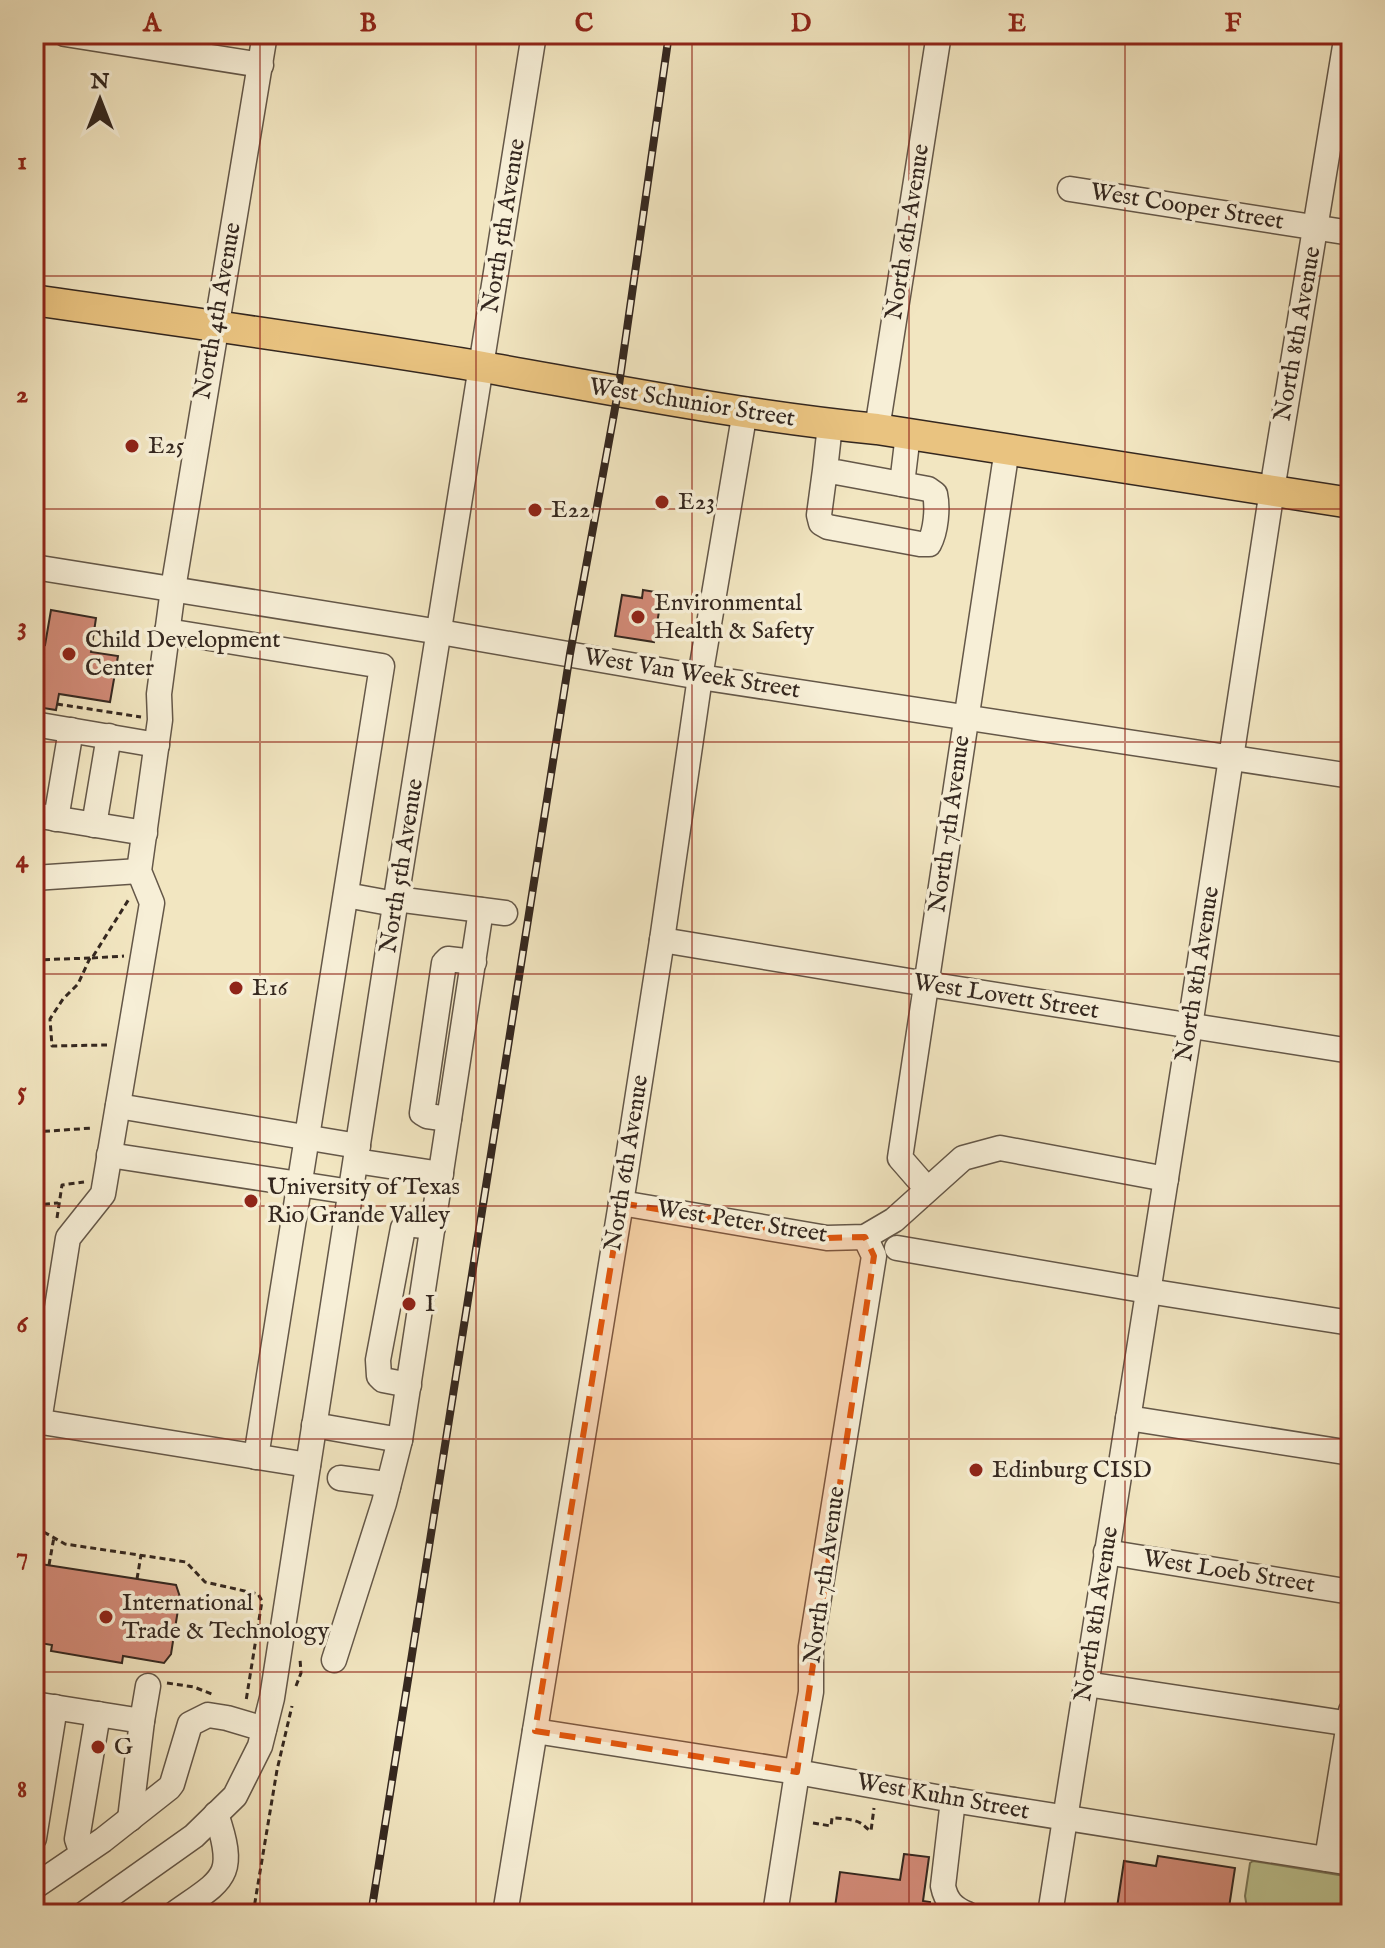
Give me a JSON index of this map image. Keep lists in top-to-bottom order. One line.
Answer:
{"streets":{"main road":["West Schunior Street"],"street":["West Cooper Street","North 5th Avenue","North 6th Avenue","North 4th Avenue","North 8th Avenue","West Van Week Street","North 7th Avenue","West Lovett Street","West Peter Street","West Loeb Street","West Kuhn Street"]},"crossings":[["West Cooper Street","North 8th Avenue"],["North 5th Avenue","West Schunior Street"],["North 5th Avenue","West Van Week Street"],["North 6th Avenue","West Schunior Street"],["North 6th Avenue","West Van Week Street"],["North 6th Avenue","West Lovett Street"],["North 6th Avenue","West Peter Street"],["North 6th Avenue","West Kuhn Street"],["North 4th Avenue","West Schunior Street"],["North 4th Avenue","West Van Week Street"],["North 8th Avenue","West Schunior Street"],["North 8th Avenue","West Van Week Street"],["North 8th Avenue","West Lovett Street"],["North 8th Avenue","West Loeb Street"],["North 8th Avenue","West Kuhn Street"],["West Schunior Street","North 7th Avenue"],["West Van Week Street","North 7th Avenue"],["North 7th Avenue","West Lovett Street"],["North 7th Avenue","West Peter Street"],["North 7th Avenue","West Kuhn Street"]],"places":["E25","E23","E22","Environmental Health & Safety","Child Development Center","E16","University of Texas Rio Grande Valley","I","Edinburg CISD","International Trade & Technology","G"],"north":"top","grid":{"columns":["A","B","C","D","E","F"],"rows":["1","2","3","4","5","6","7","8"]}}
